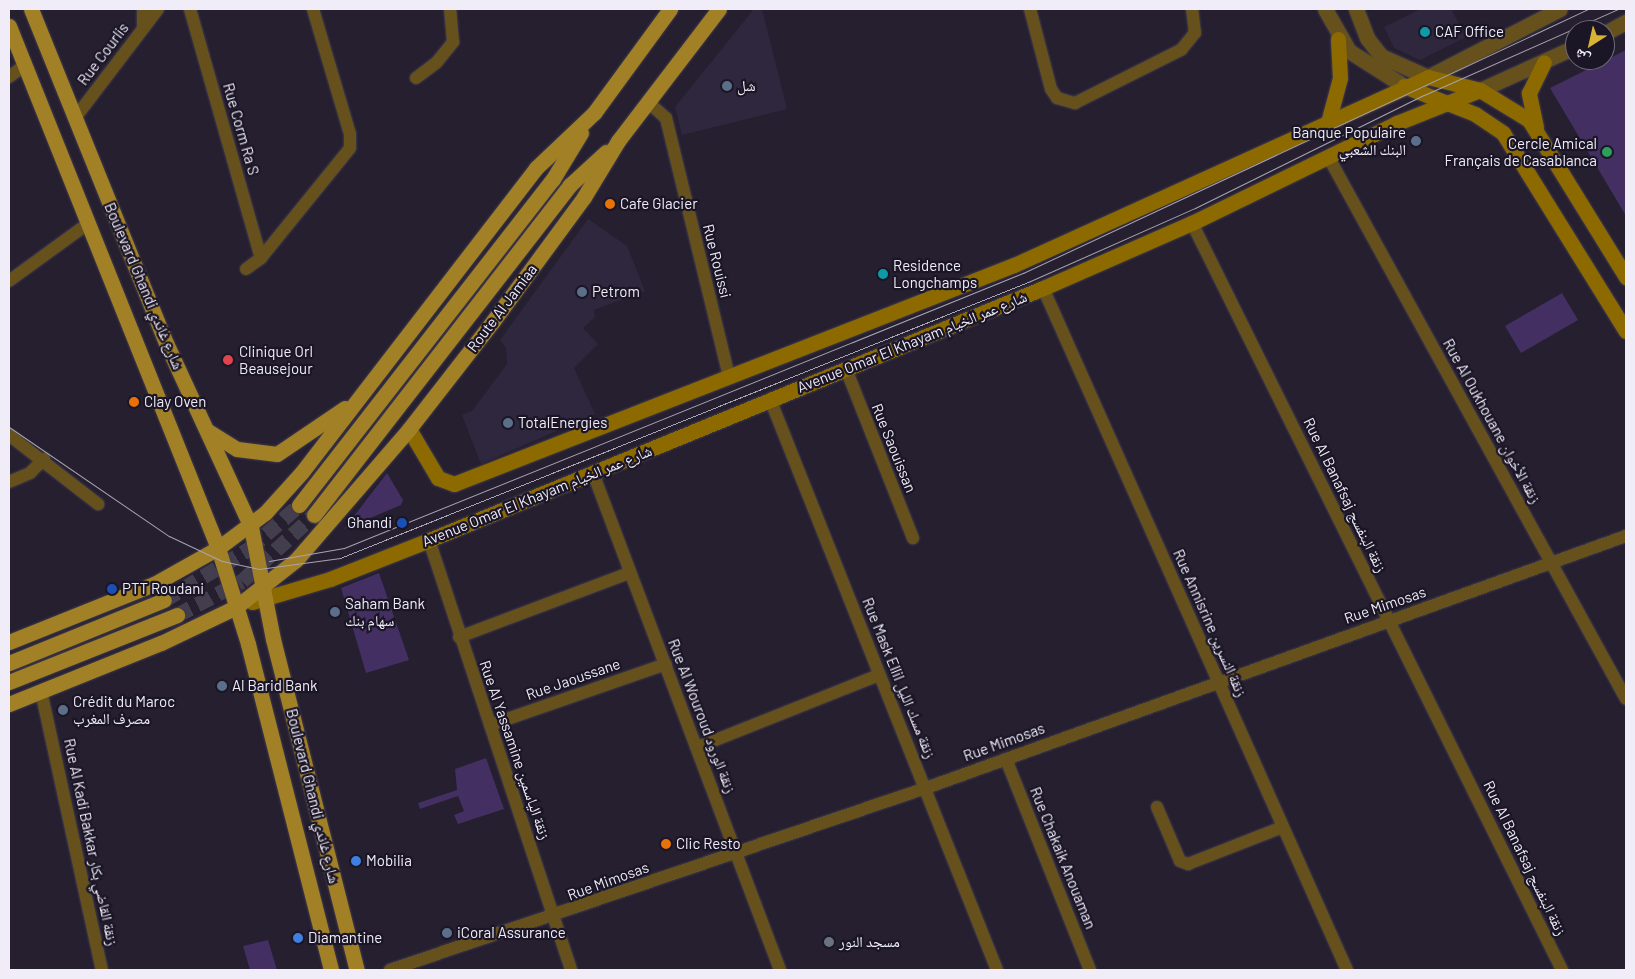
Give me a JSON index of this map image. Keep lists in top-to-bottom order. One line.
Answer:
{"streets":{"main road":["Boulevard Ghandi شارع غاندي","Route Al Jamiaa","Avenue Omar El Khayam شارع عمر الخيام"],"street":["Rue Courlis","Rue Corm Ra S","Rue Rouissi","Rue Al Oukhouane زنقة الأخوان","Rue Saouissan","Rue Al Banafsaj زنقة البنفسج","Rue Mimosas","Rue Annisrine زنقة النسرين","Rue Mask Ellil زنقة مسك الليل","Rue Jaoussane","Rue Al Wouroud زنقة الورود","Rue Al Yassamine زنقة الياسمين","Rue Al Kadi Bakkar زنقة القاضي بكار","Rue Chakaik Anouaman"]},"crossings":[["Rue Courlis","Boulevard Ghandi شارع غاندي"],["Rue Rouissi","Route Al Jamiaa"],["Boulevard Ghandi شارع غاندي","Route Al Jamiaa"],["Boulevard Ghandi شارع غاندي","Avenue Omar El Khayam شارع عمر الخيام"],["Route Al Jamiaa","Avenue Omar El Khayam شارع عمر الخيام"],["Route Al Jamiaa","Rue Al Kadi Bakkar زنقة القاضي بكار"],["Avenue Omar El Khayam شارع عمر الخيام","Rue Al Oukhouane زنقة الأخوان"],["Avenue Omar El Khayam شارع عمر الخيام","Rue Saouissan"],["Avenue Omar El Khayam شارع عمر الخيام","Rue Al Banafsaj زنقة البنفسج"],["Avenue Omar El Khayam شارع عمر الخيام","Rue Annisrine زنقة النسرين"],["Avenue Omar El Khayam شارع عمر الخيام","Rue Mask Ellil زنقة مسك الليل"],["Avenue Omar El Khayam شارع عمر الخيام","Rue Al Wouroud زنقة الورود"],["Avenue Omar El Khayam شارع عمر الخيام","Rue Al Yassamine زنقة الياسمين"],["Rue Al Oukhouane زنقة الأخوان","Rue Mimosas"],["Rue Al Banafsaj زنقة البنفسج","Rue Mimosas"],["Rue Mimosas","Rue Annisrine زنقة النسرين"],["Rue Mimosas","Rue Mask Ellil زنقة مسك الليل"],["Rue Mimosas","Rue Al Wouroud زنقة الورود"],["Rue Mimosas","Rue Al Yassamine زنقة الياسمين"],["Rue Mimosas","Rue Chakaik Anouaman"],["Rue Jaoussane","Rue Al Wouroud زنقة الورود"],["Rue Jaoussane","Rue Al Yassamine زنقة الياسمين"]],"places":["CAF Office","شل","Banque Populaire البنك الشعبي","Cercle Amical Français de Casablanca","Cafe Glacier","Residence Longchamps","Petrom","Clinique Orl Beausejour","Clay Oven","TotalEnergies","Ghandi","PTT Roudani","Saham Bank سهام بنك","Al Barid Bank","Crédit du Maroc مصرف المغرب","Clic Resto","Mobilia","iCoral Assurance","Diamantine","مسجد النور"],"north":"bottom left"}
